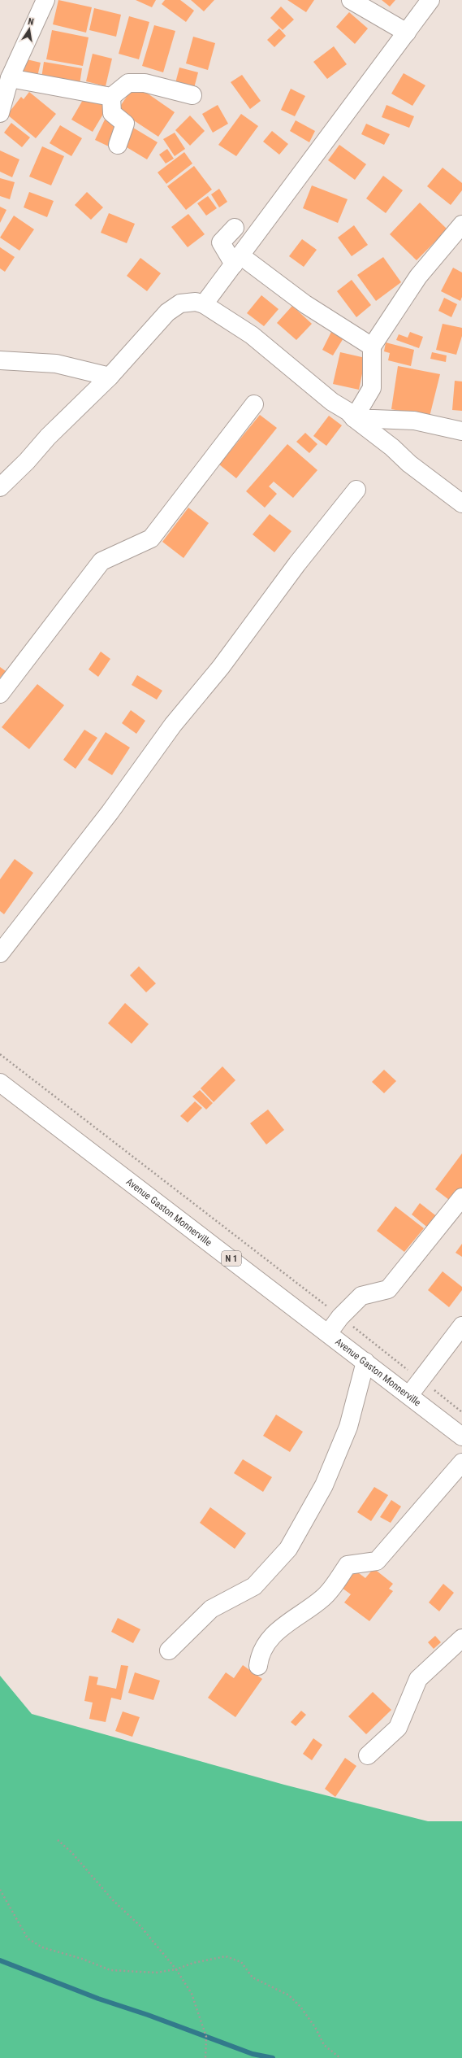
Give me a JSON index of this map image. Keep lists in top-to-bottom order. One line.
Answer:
{"streets":{"street":["Avenue Gaston Monnerville","N 1"]},"north":"top"}
